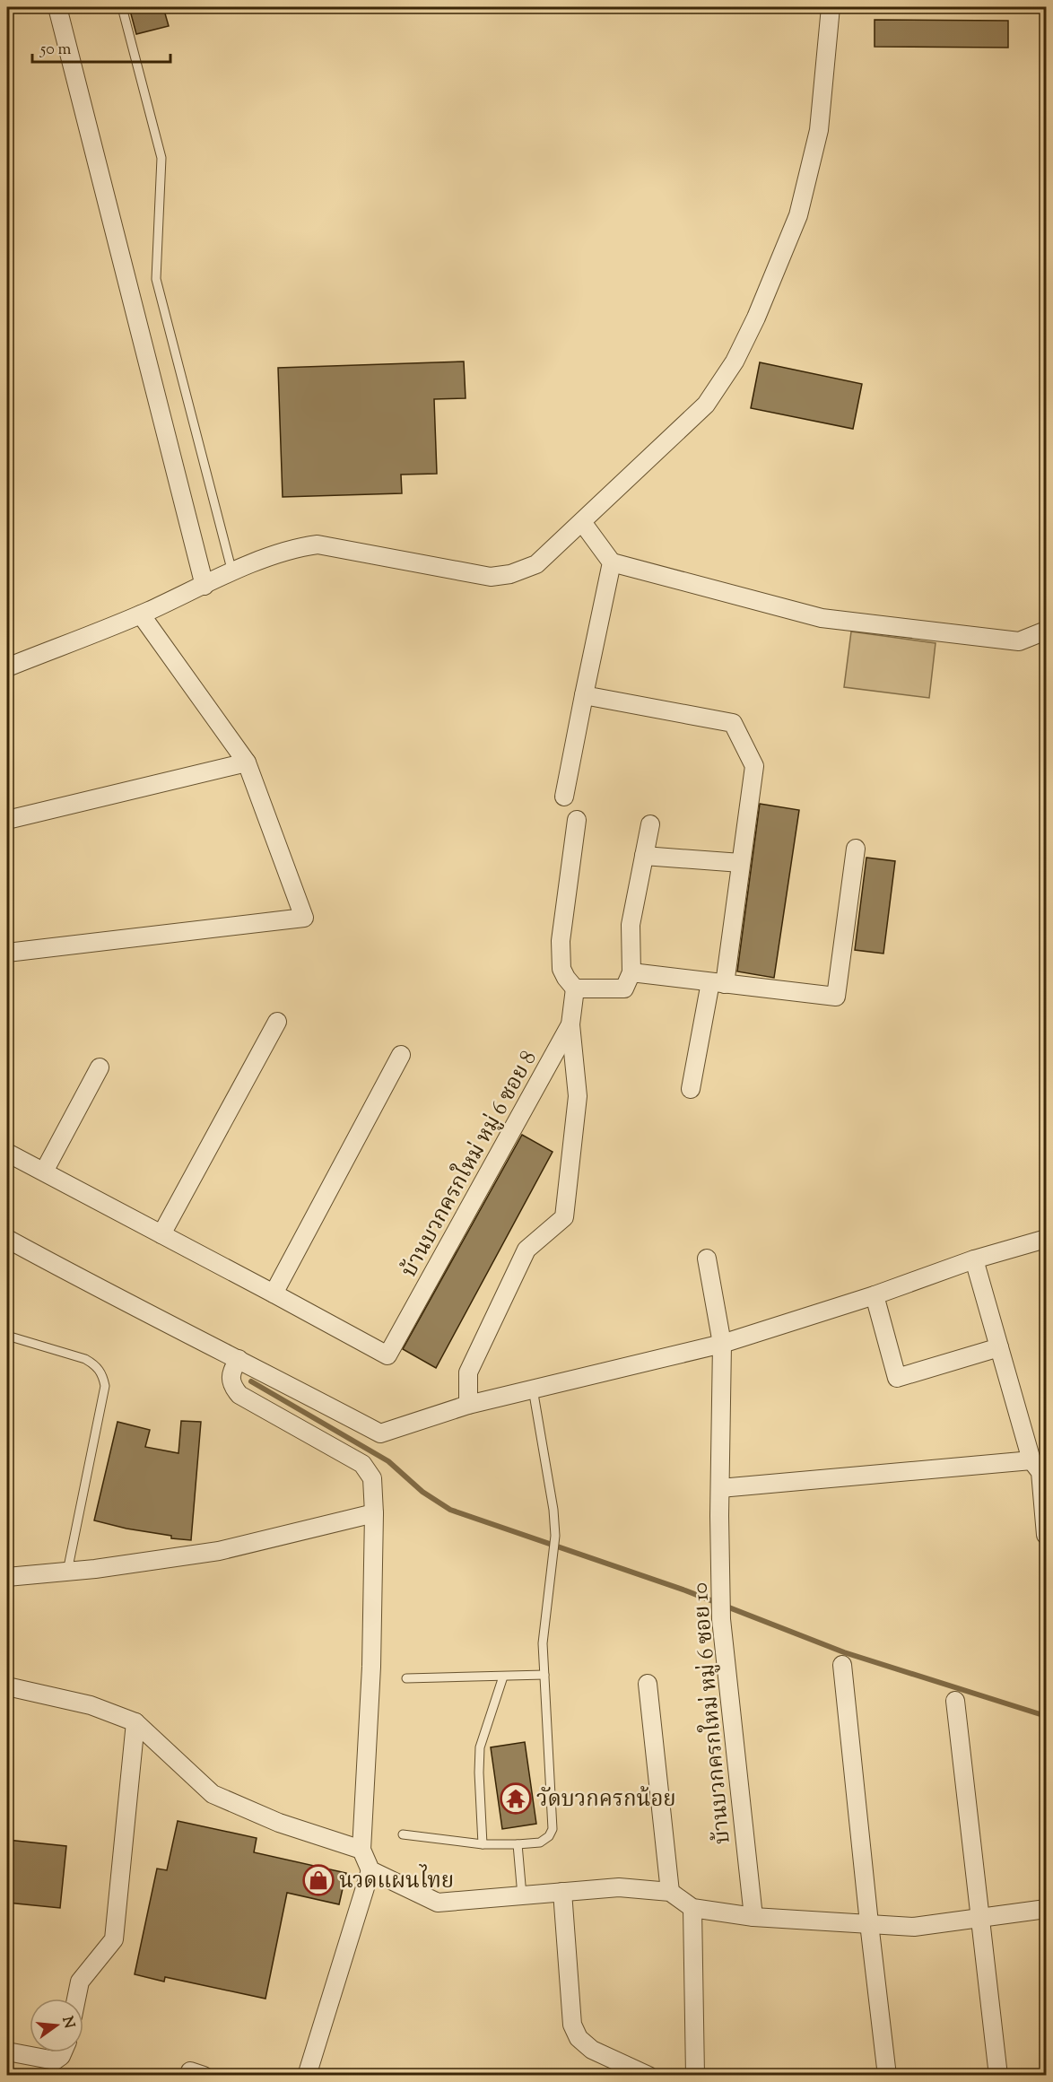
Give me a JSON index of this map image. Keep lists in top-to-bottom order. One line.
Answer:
{"streets":{"street":["บ้านบวกครกใหม่ หมู่ 6 ซอย 8","บ้านบวกครกใหม่ หมู่ 6 ซอย 10"]},"places":{"temple":["วัดบวกครกน้อย"],"shop":["นวดแผนไทย"]},"scale_bar":"50 m","north":"right"}
